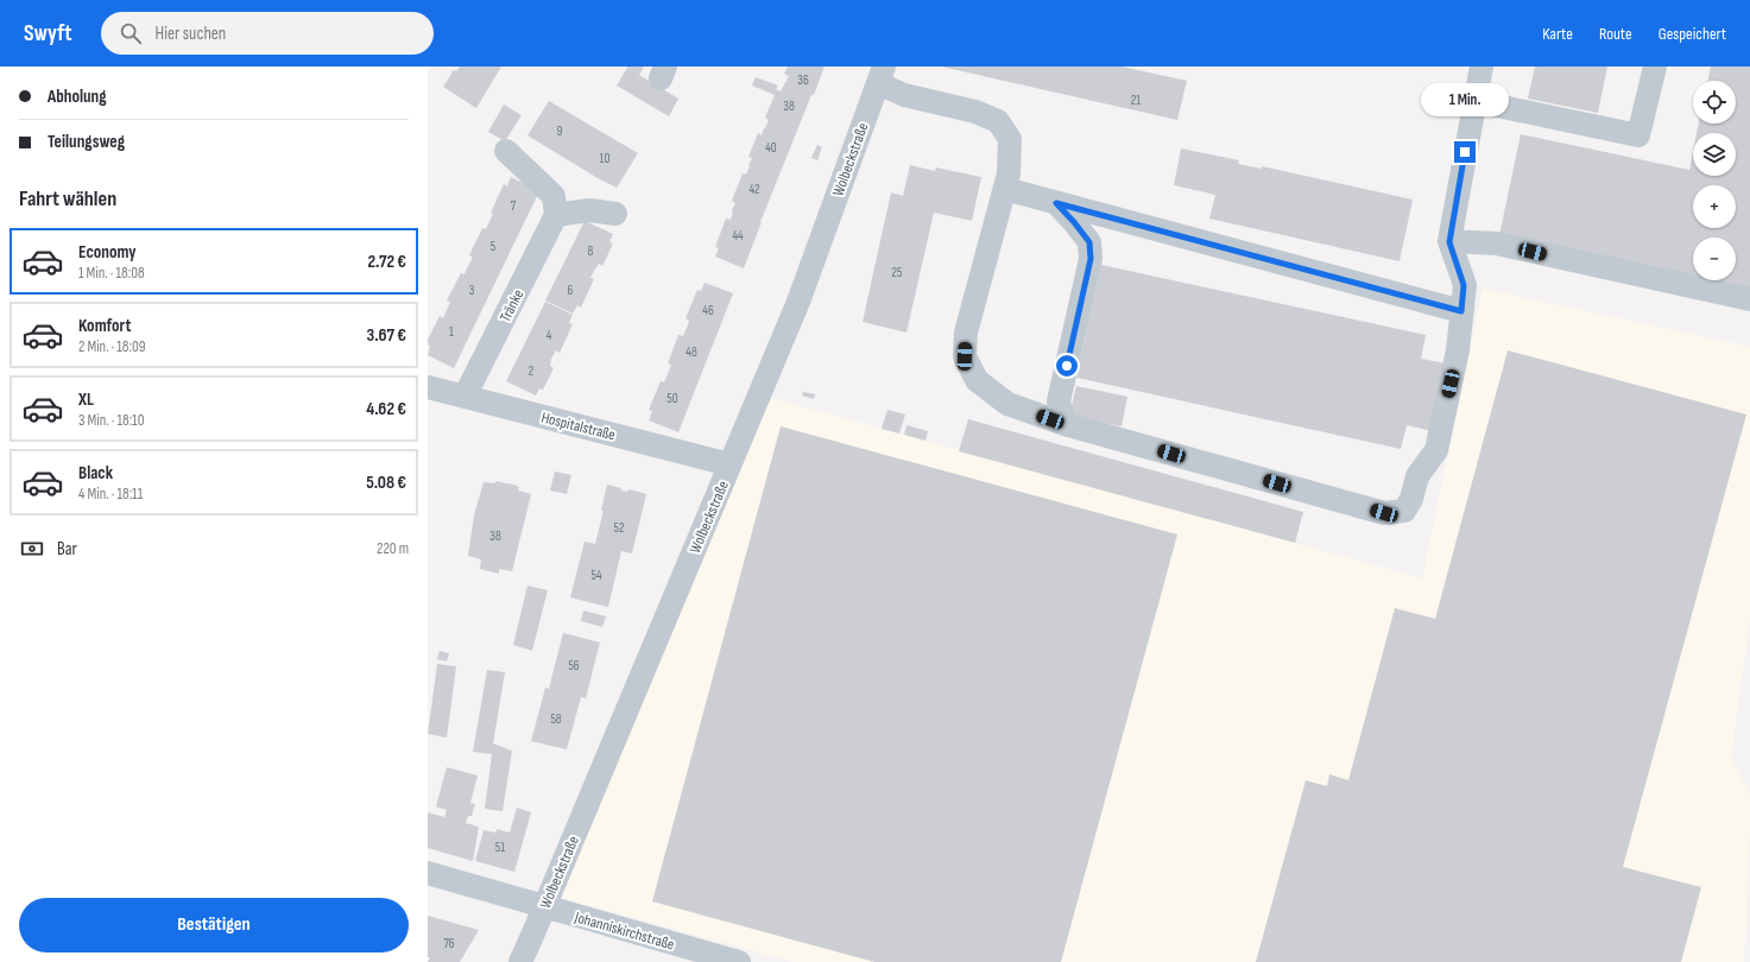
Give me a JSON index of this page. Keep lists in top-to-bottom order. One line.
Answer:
{"streets":{"street":["Wolbeckstraße","Tränke","Hospitalstraße","Johanniskirchstraße"]},"crossings":[["Wolbeckstraße","Hospitalstraße"],["Wolbeckstraße","Johanniskirchstraße"],["Tränke","Hospitalstraße"]],"house_numbers":["36","21","38","9","40","10","42","7","44","5","8","25","3","6","46","1","4","48","2","50","52","38","54","56","58","51","76"],"page":{"header":"Swyft","search":"Hier suchen","nav":["Karte","Route","Gespeichert"],"banner":["Abholung","Teilungsweg"],"map_buttons":["+","−"],"bubble":"1 Min.","heading":"Fahrt wählen","list":[{"name":"Economy","note":"1 Min. · 18:08","value":"2.72 €"},{"name":"Komfort","note":"2 Min. · 18:09","value":"3.67 €"},{"name":"XL","note":"3 Min. · 18:10","value":"4.62 €"},{"name":"Black","note":"4 Min. · 18:11","value":"5.08 €"}],"pay":["Bar","220 m"],"buttons":"Bestätigen"}}
